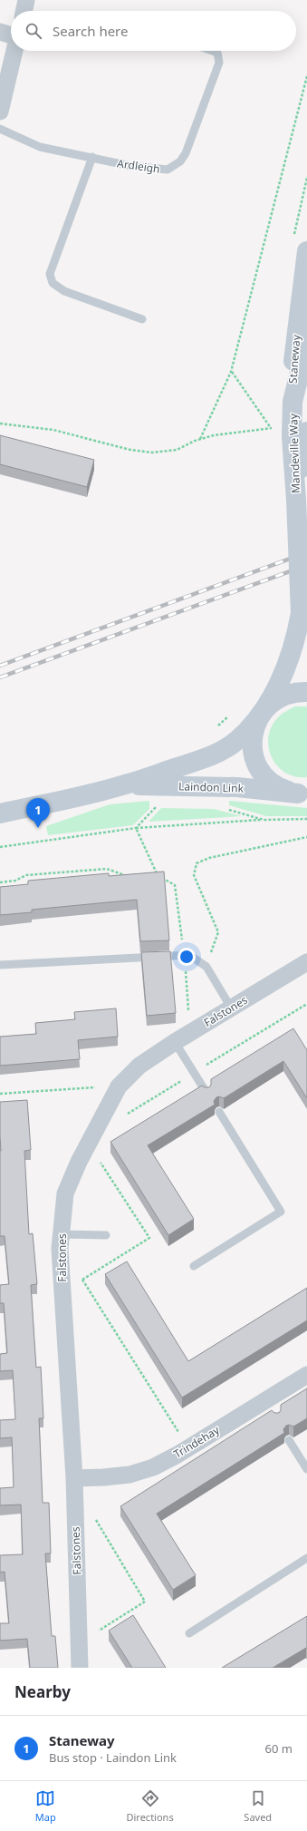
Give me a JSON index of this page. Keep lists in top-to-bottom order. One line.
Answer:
{"streets":{"main road":["Staneway","Mandeville Way","Laindon Link"],"street":["Falstones","Trindehay"],"lane":["Ardleigh"]},"crossings":[["Staneway","Mandeville Way"],["Mandeville Way","Laindon Link"],["Falstones","Trindehay"]],"page":{"search":"Search here","pins":"1","heading":"Nearby","list":[{"mark":"1","name":"Staneway","note":"Bus stop · Laindon Link","value":"60 m"}],"nav":["Map","Directions","Saved"]}}
